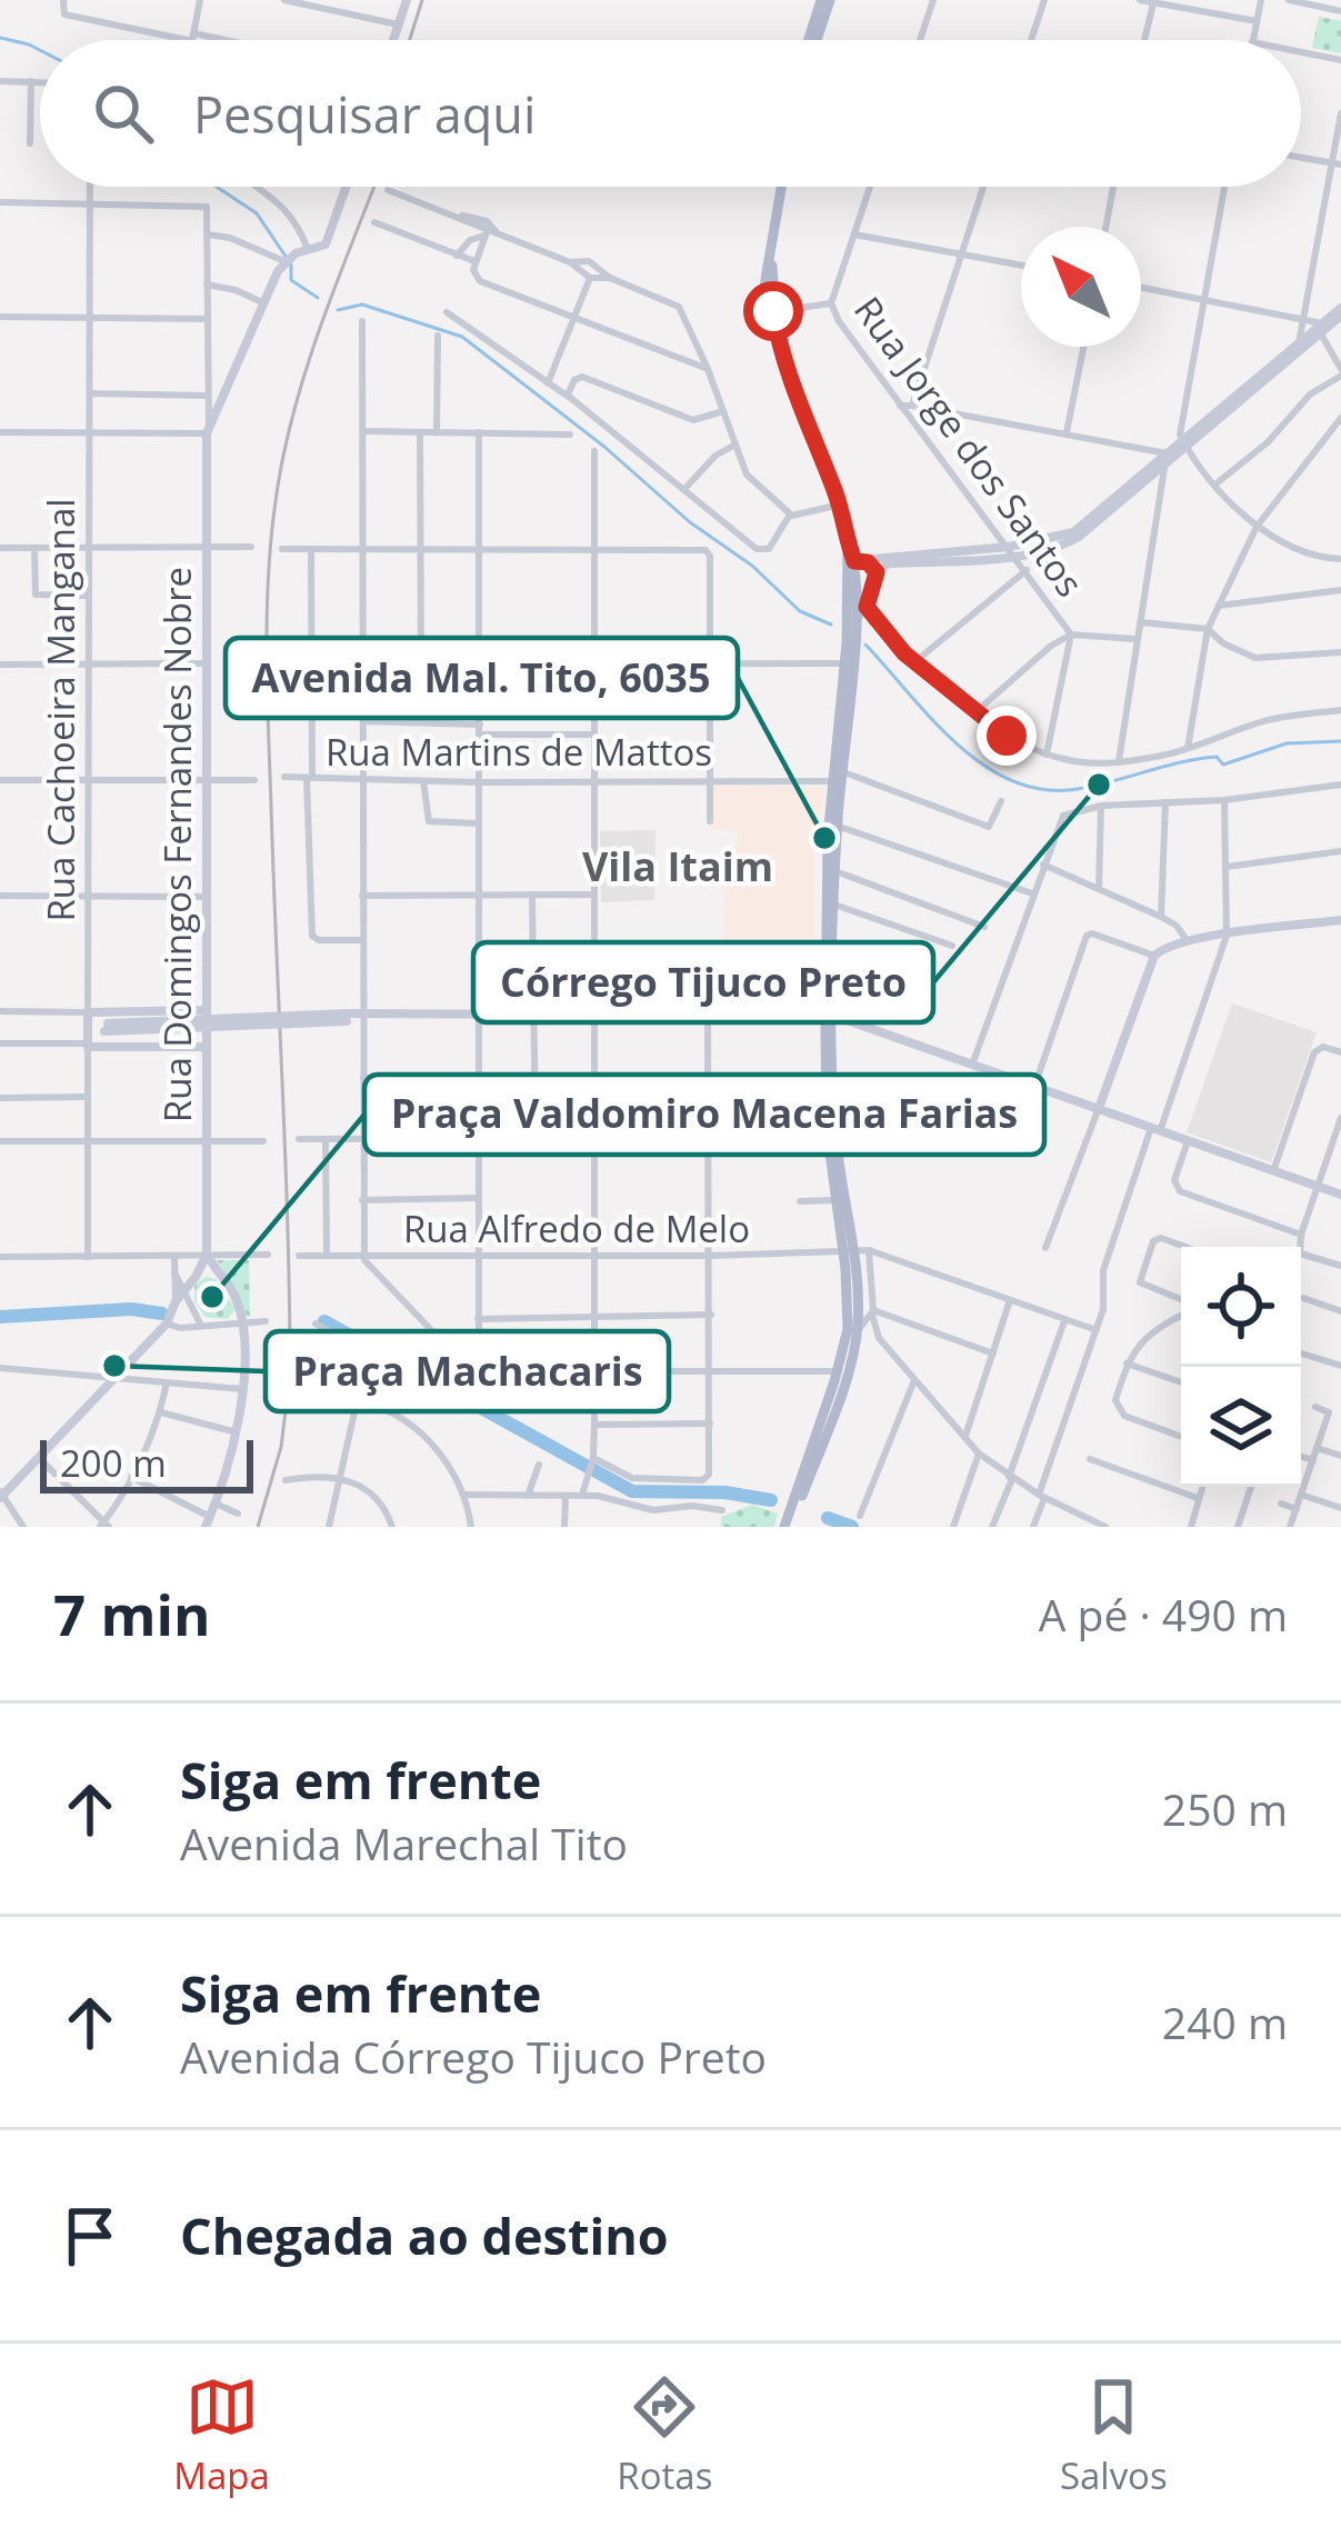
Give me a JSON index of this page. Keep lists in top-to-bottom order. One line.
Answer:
{"streets":{"street":["Rua Jorge dos Santos","Rua Cachoeira Manganal","Rua Martins de Mattos","Rua Domingos Fernandes Nobre","Rua Alfredo de Melo"]},"crossings":[["Rua Cachoeira Manganal","Rua Domingos Fernandes Nobre"]],"districts":["Vila Itaim"],"places":["Córrego Tijuco Preto","Avenida Mal. Tito, 6035","Praça Valdomiro Macena Farias","Praça Machacaris"],"scale_bar":"200 m","north":"top left","page":{"search":"Pesquisar aqui","scale":"200 m","heading":["7 min","A pé · 490 m"],"list":[["Siga em frente","Avenida Marechal Tito","250 m"],["Siga em frente","Avenida Córrego Tijuco Preto","240 m"],"Chegada ao destino"],"nav":["Mapa","Rotas","Salvos"]}}
